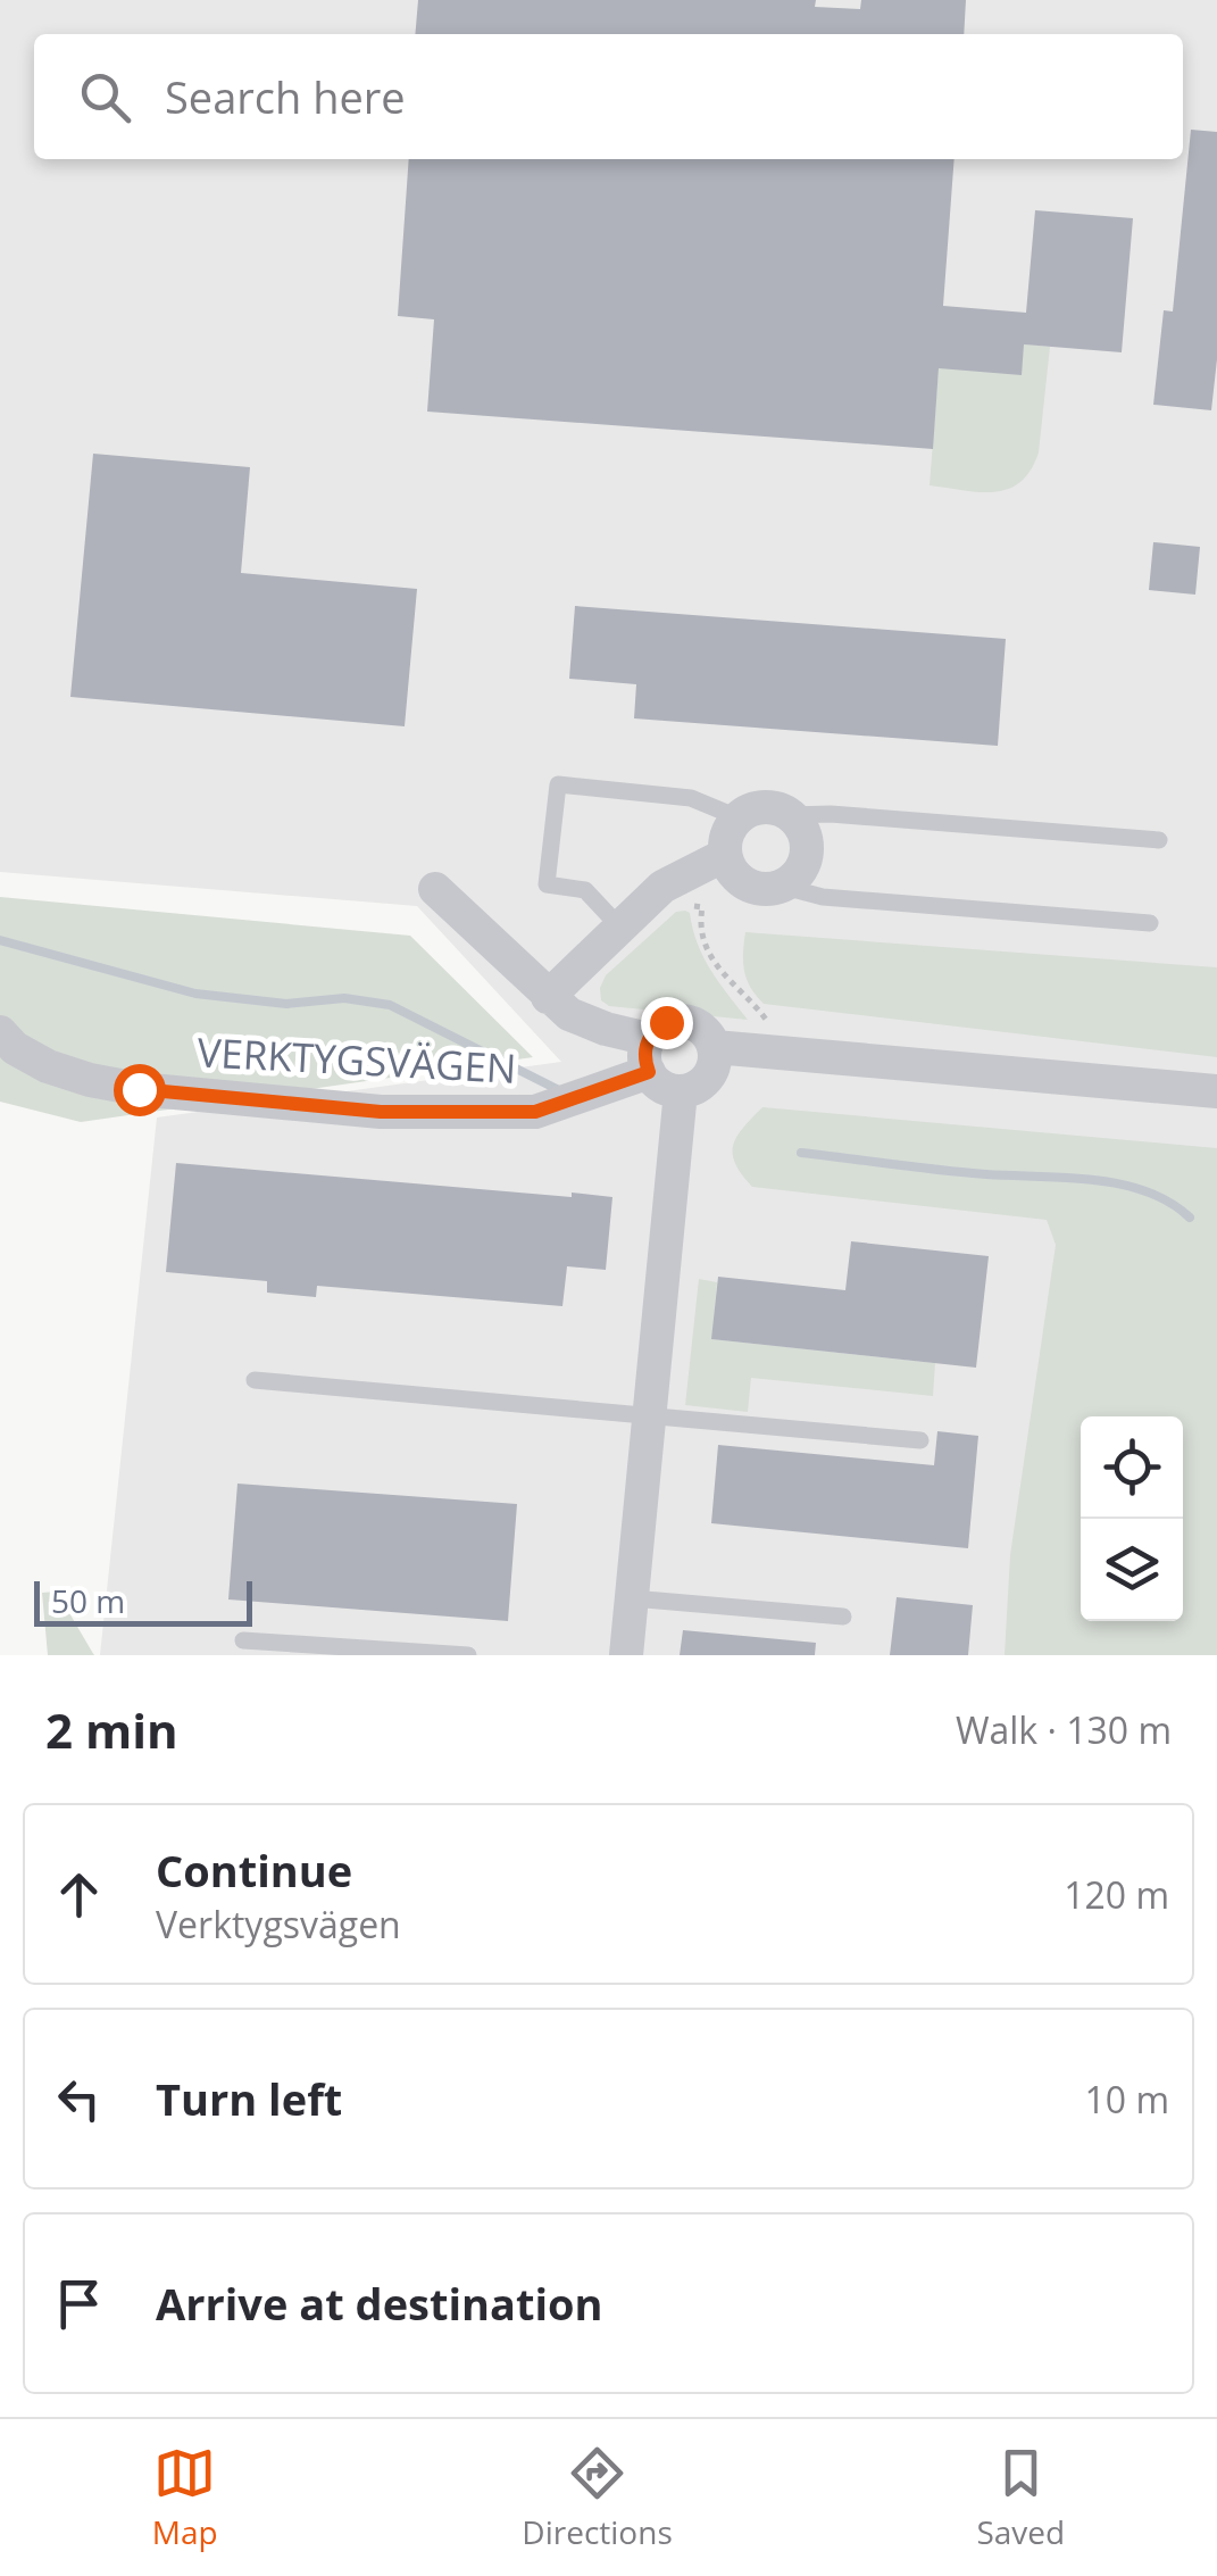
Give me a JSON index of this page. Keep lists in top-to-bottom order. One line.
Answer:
{"streets":{"street":["VERKTYGSVÄGEN"]},"scale_bar":"50 m","page":{"search":"Search here","scale":"50 m","heading":["2 min","Walk · 130 m"],"list":[["Continue","Verktygsvägen","120 m"],["Turn left","10 m"],"Arrive at destination"],"nav":["Map","Directions","Saved"]}}
